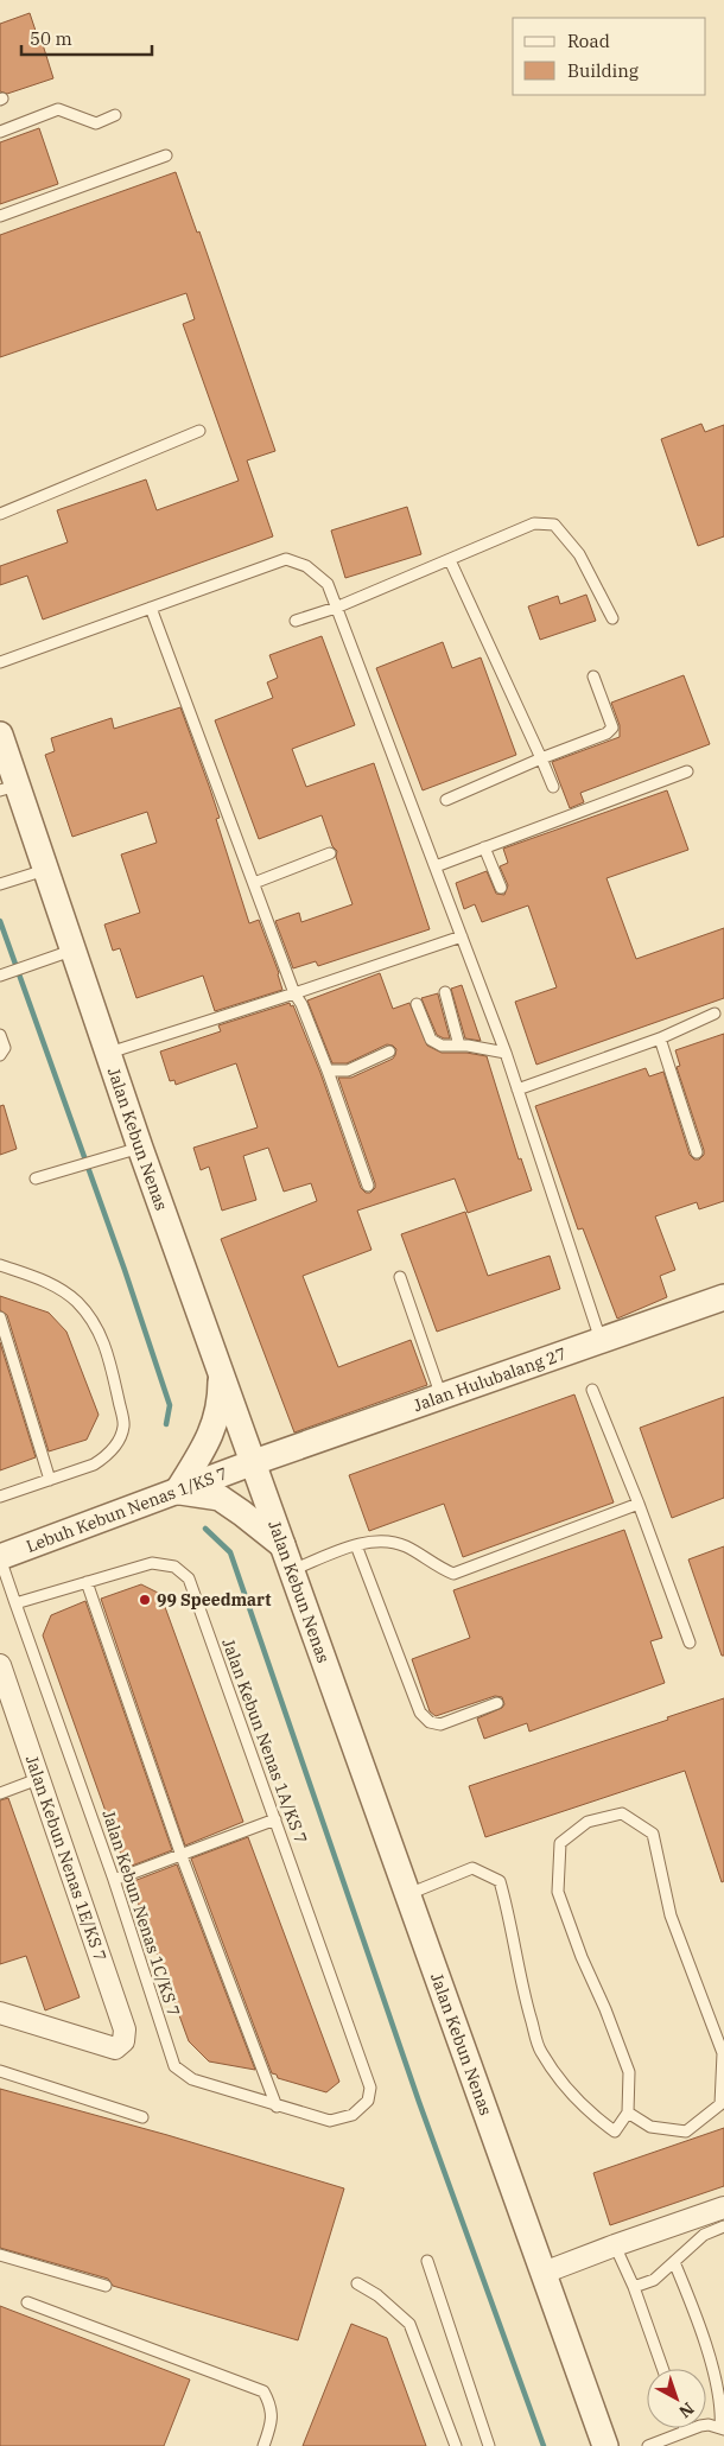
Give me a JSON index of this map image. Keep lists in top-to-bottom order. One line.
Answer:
{"streets":{"street":["Jalan Kebun Nenas","Jalan Hulubalang 27","Lebuh Kebun Nenas 1/KS 7","Jalan Kebun Nenas 1E/KS 7"],"lane":["Jalan Kebun Nenas 1A/KS 7","Jalan Kebun Nenas 1C/KS 7"]},"crossings":[["Jalan Kebun Nenas","Jalan Hulubalang 27"],["Jalan Kebun Nenas","Lebuh Kebun Nenas 1/KS 7"],["Jalan Hulubalang 27","Lebuh Kebun Nenas 1/KS 7"],["Lebuh Kebun Nenas 1/KS 7","Jalan Kebun Nenas 1C/KS 7"],["Jalan Kebun Nenas 1A/KS 7","Jalan Kebun Nenas 1C/KS 7"]],"places":["99 Speedmart"],"legend":["Road","Building"],"scale_bar":"50 m","north":"bottom right"}
